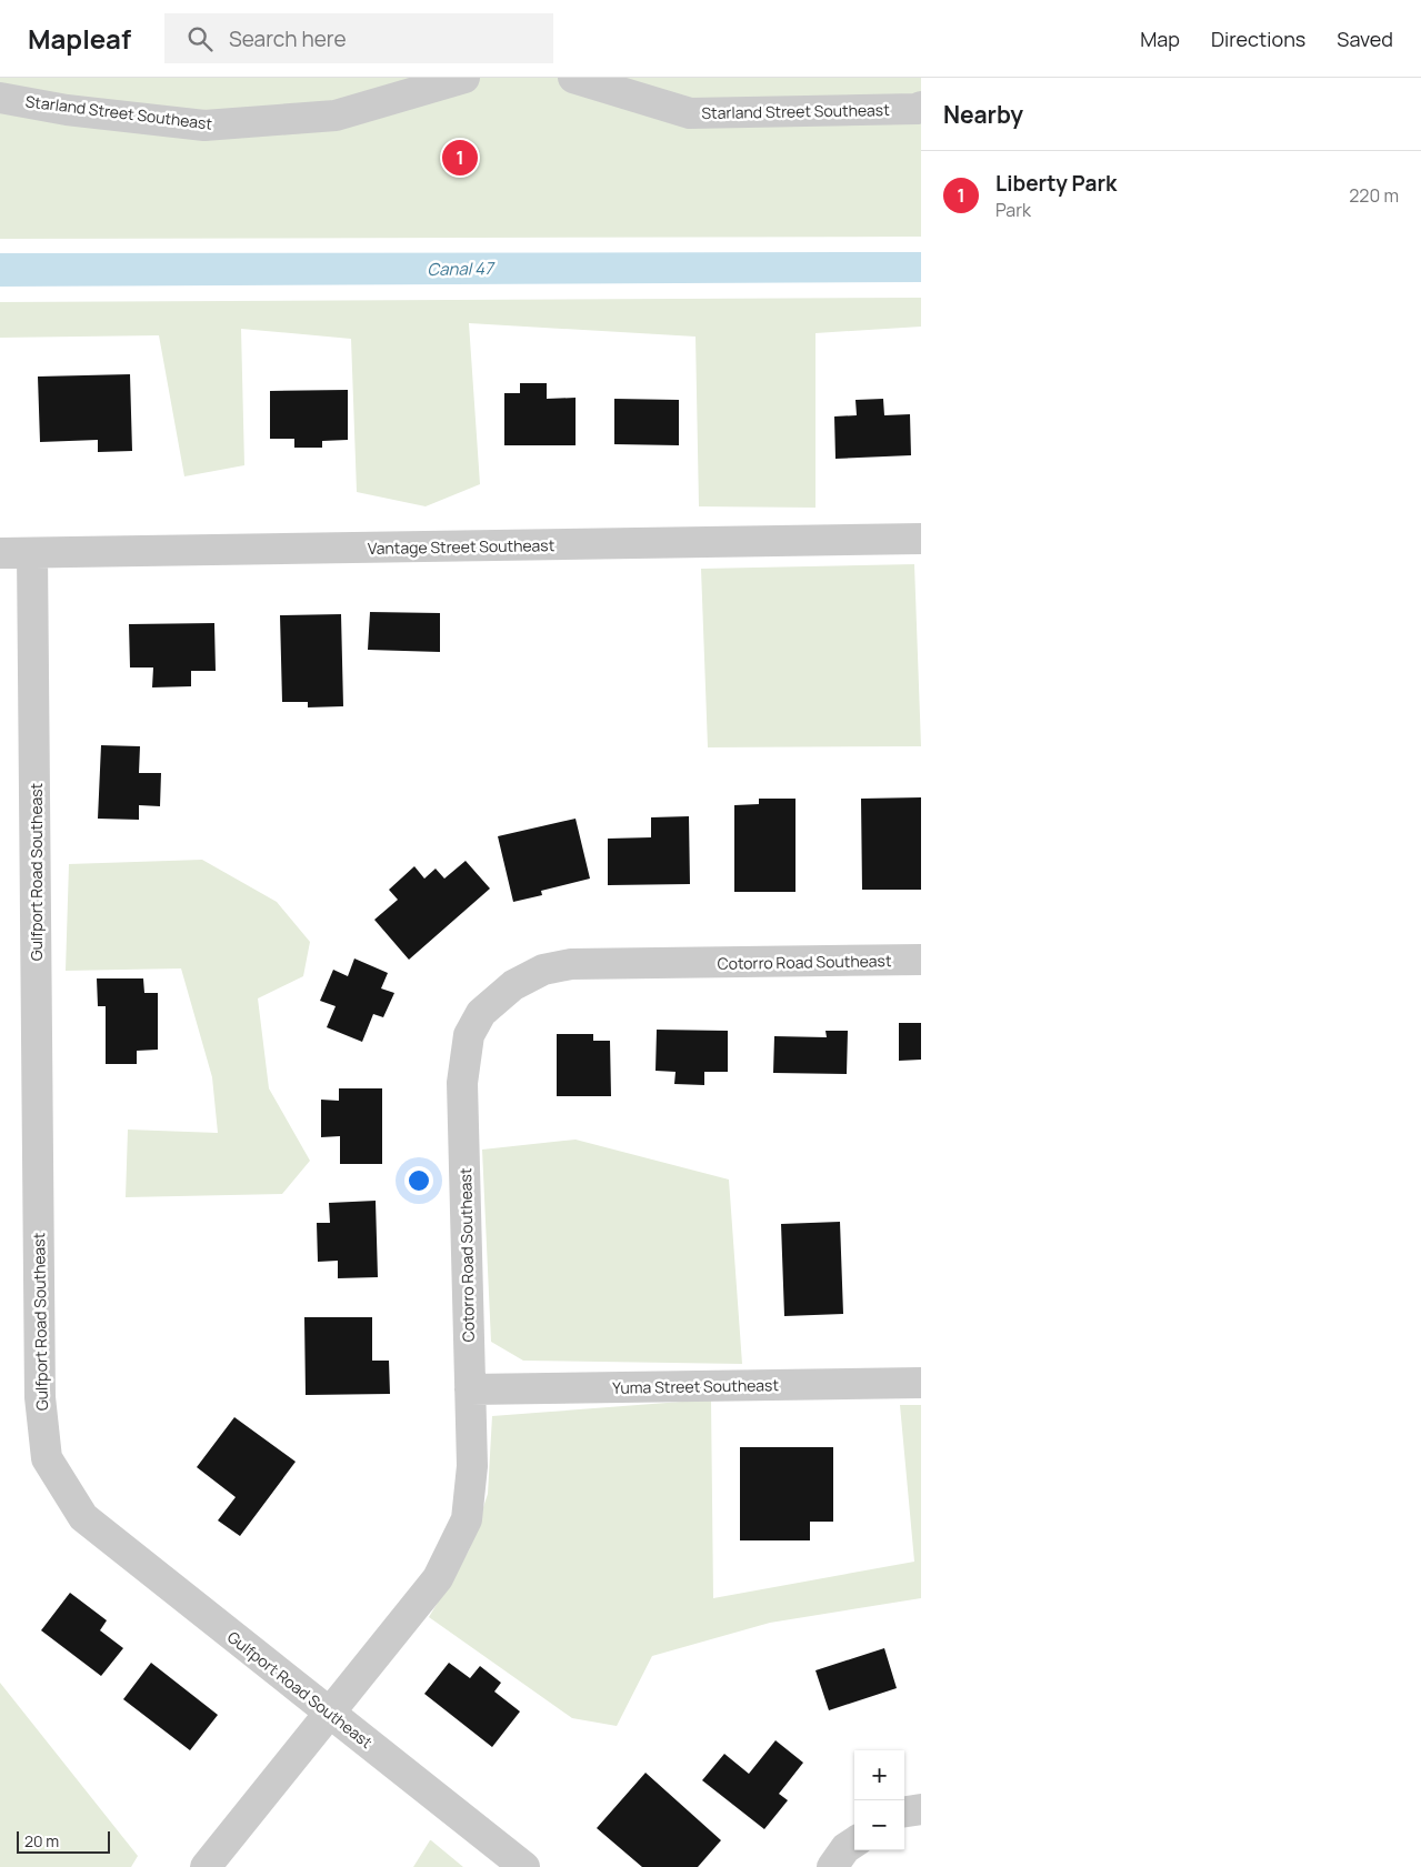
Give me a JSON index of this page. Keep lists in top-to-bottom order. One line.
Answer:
{"streets":{"street":["Starland Street Southeast","Vantage Street Southeast","Gulfport Road Southeast","Cotorro Road Southeast","Yuma Street Southeast"]},"crossings":[["Vantage Street Southeast","Gulfport Road Southeast"],["Gulfport Road Southeast","Cotorro Road Southeast"],["Cotorro Road Southeast","Yuma Street Southeast"]],"water":["Canal 47"],"scale_bar":"20 m","page":{"header":"Mapleaf","search":"Search here","nav":["Map","Directions","Saved"],"heading":"Nearby","pins":"1","list":[{"mark":"1","name":"Liberty Park","note":"Park","value":"220 m"}],"map_buttons":["+","−"],"scale":"20 m"}}
